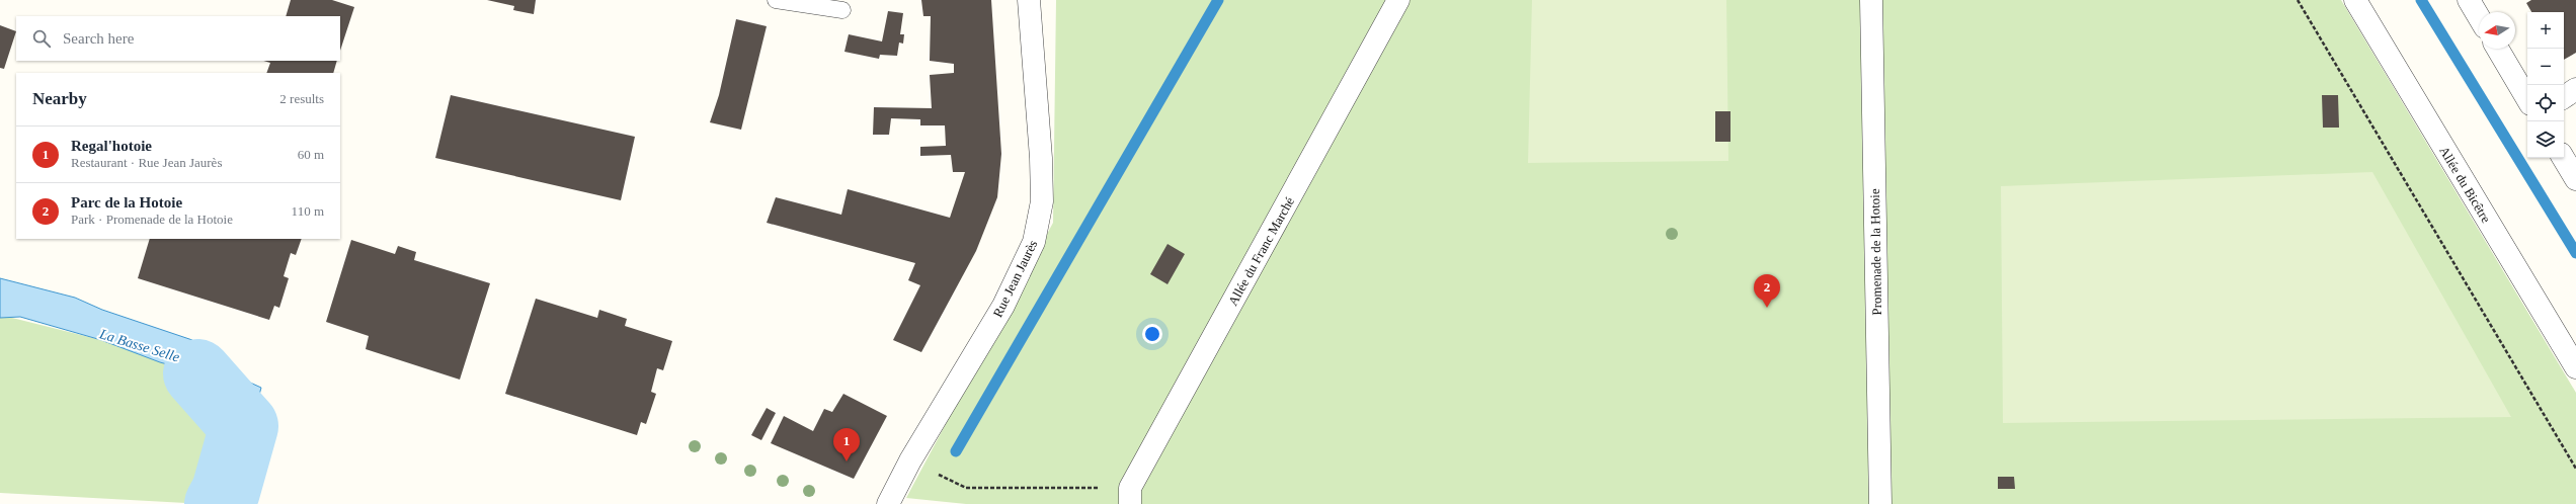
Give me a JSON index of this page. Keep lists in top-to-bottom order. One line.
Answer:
{"streets":{"street":["Allée du Bicêtre","Allée du Franc Marché","Promenade de la Hotoie","Rue Jean Jaurès"]},"water":["La Basse Selle"],"north":"left","page":{"map_buttons":["+","−"],"search":"Search here","heading":["Nearby","2 results"],"list":[{"mark":"1","name":"Regal'hotoie","note":"Restaurant · Rue Jean Jaurès","value":"60 m"},{"mark":"2","name":"Parc de la Hotoie","note":"Park · Promenade de la Hotoie","value":"110 m"}],"pins":["2","1"]}}
